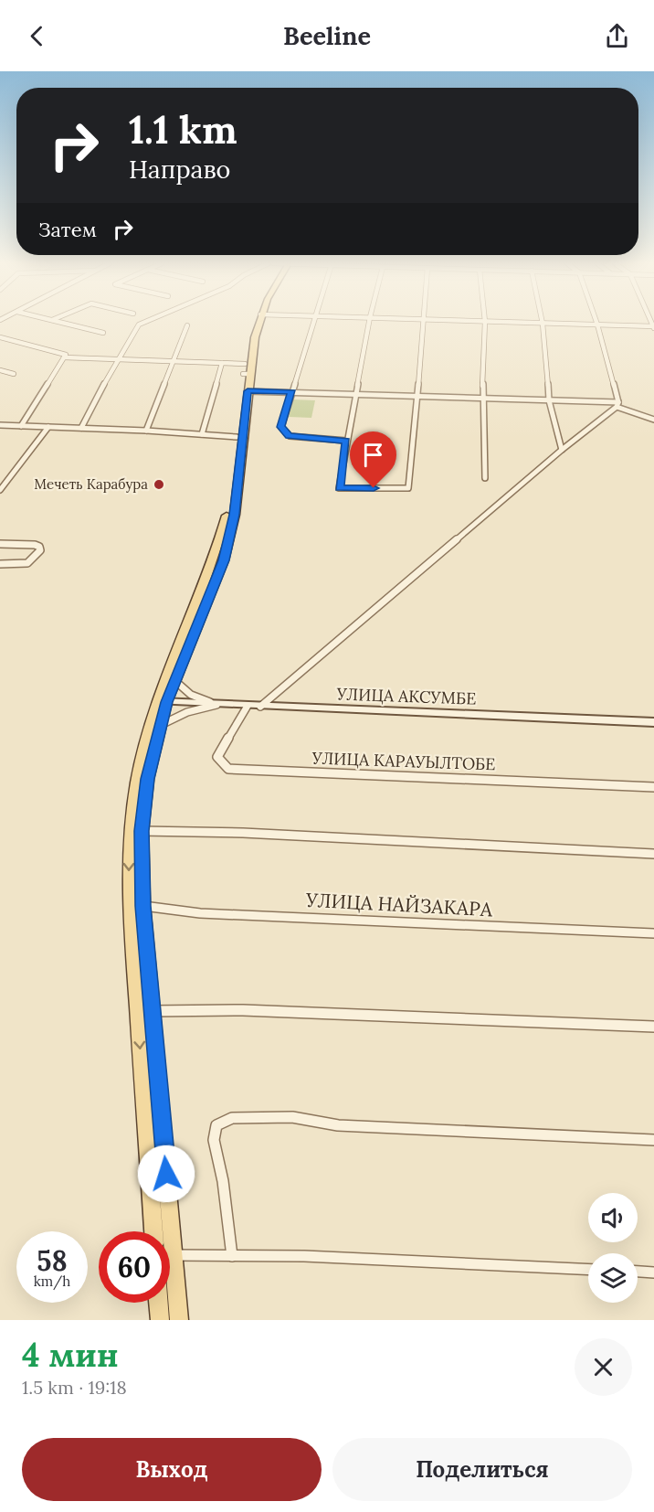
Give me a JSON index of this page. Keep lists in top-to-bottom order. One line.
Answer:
{"streets":{"main road":["УЛИЦА АКСУМБЕ"],"street":["УЛИЦА КАРАУЫЛТОБЕ","УЛИЦА НАЙЗАКАРА"]},"crossings":[["УЛИЦА АКСУМБЕ","УЛИЦА КАРАУЫЛТОБЕ"]],"places":["Мечеть Карабура"],"page":{"header":"Beeline","turn":["1.1 km","Направо"],"then":"Затем","speed":"58 km/h","limit":"60","heading":["4 мин","1.5 km · 19:18"],"buttons":["Выход","Поделиться"]}}
